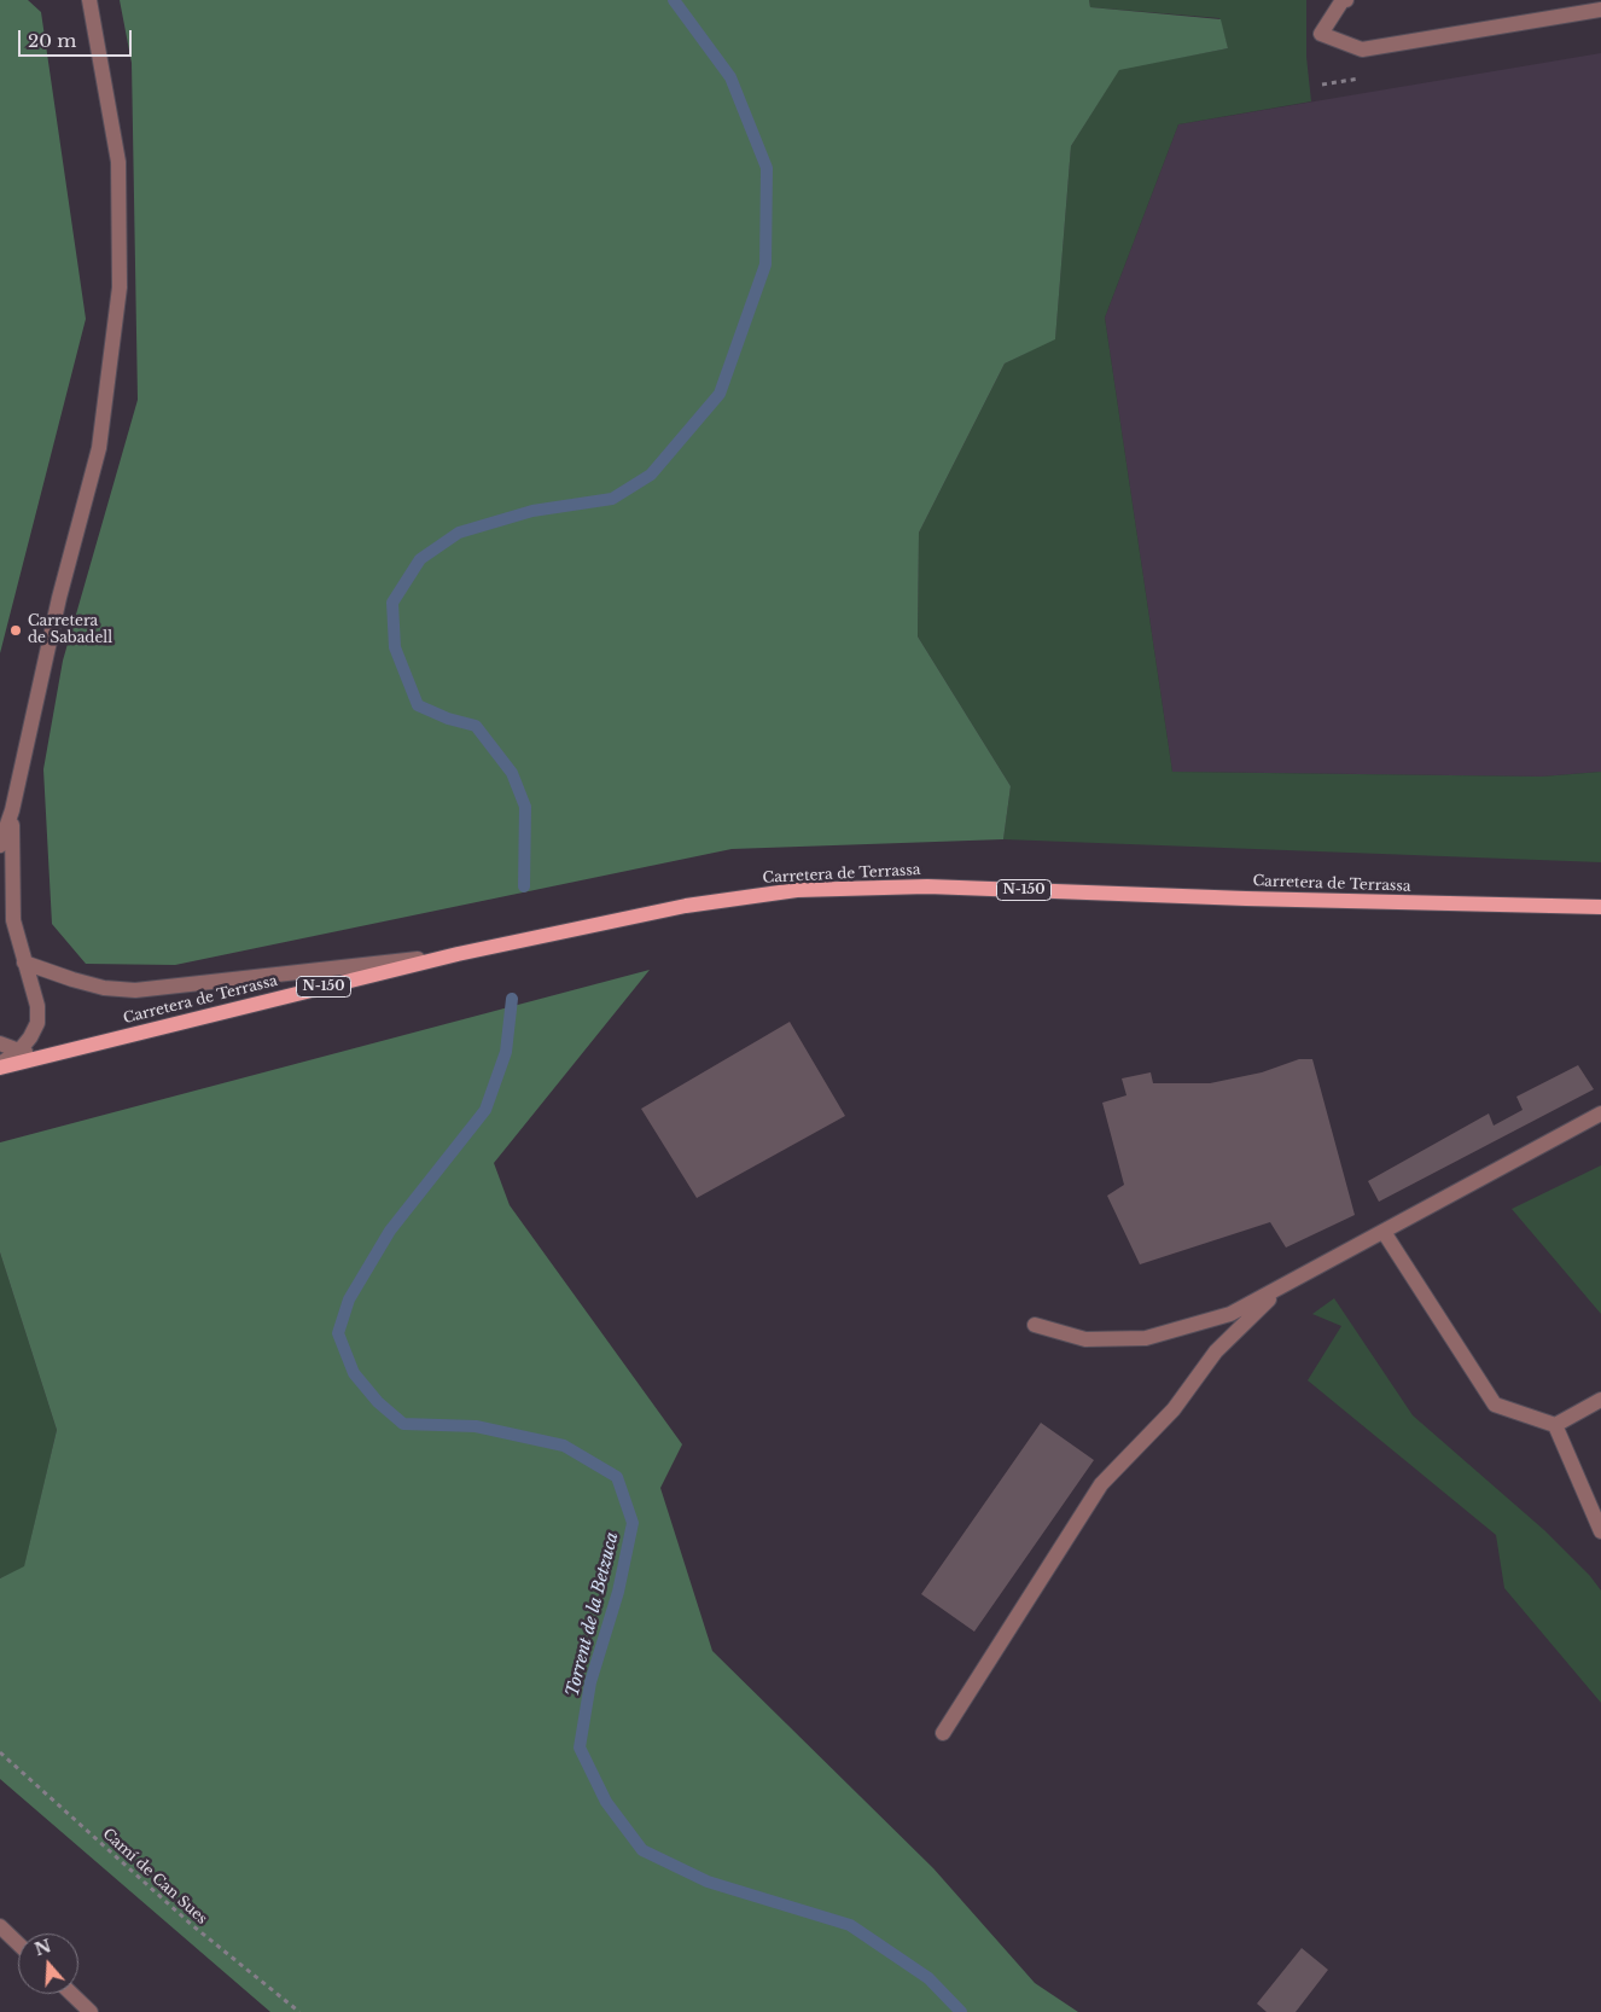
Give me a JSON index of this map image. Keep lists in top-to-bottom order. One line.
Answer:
{"streets":{"main road":["Carretera de Terrassa","N-150"],"path":["Camí de Can Sues"]},"water":["Torrent de la Betzuca"],"places":["Carretera de Sabadell"],"scale_bar":"20 m","north":"top"}
